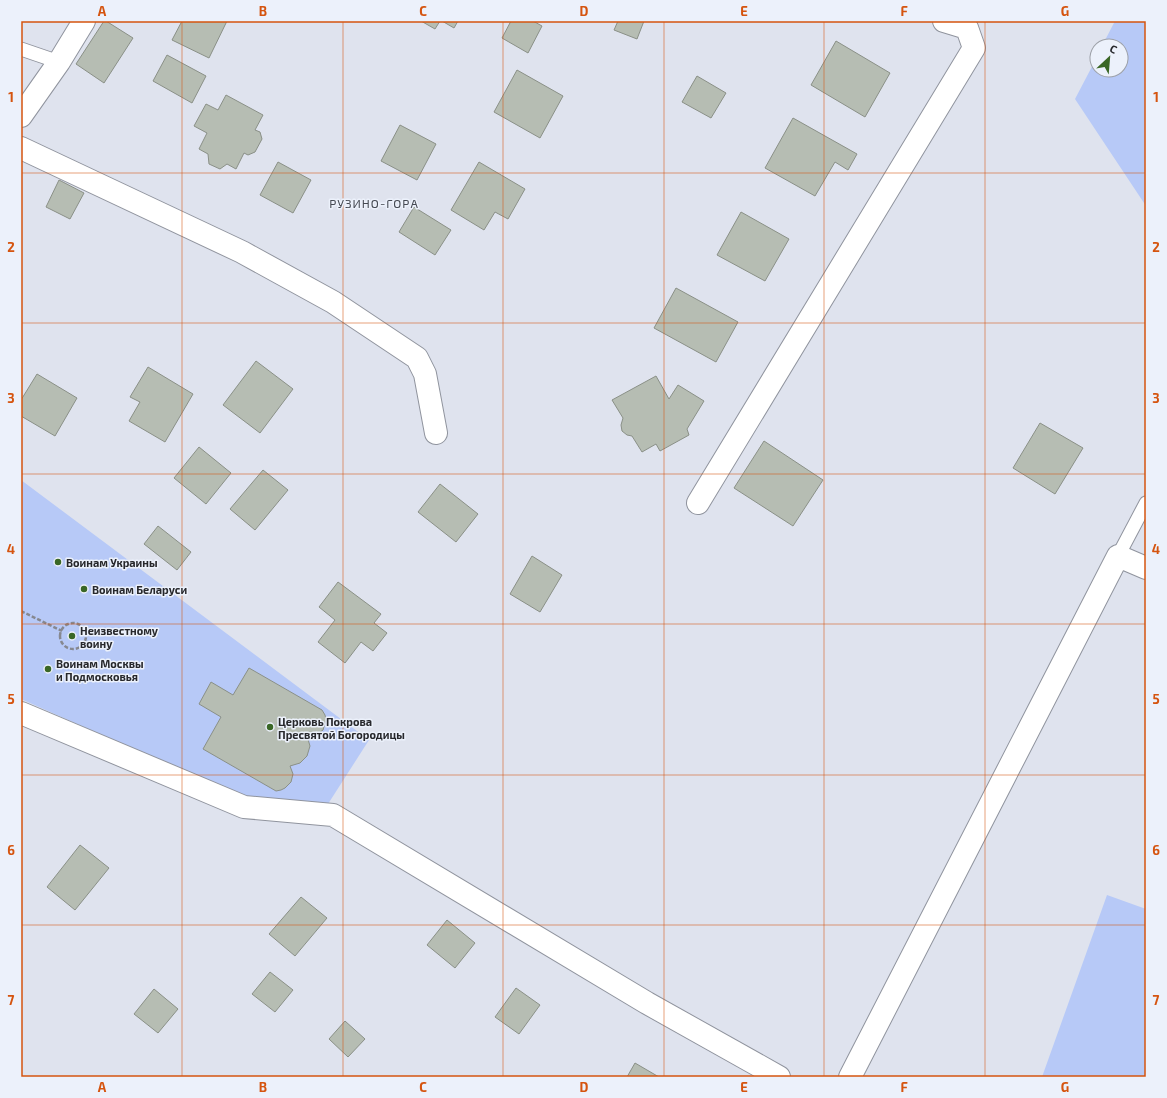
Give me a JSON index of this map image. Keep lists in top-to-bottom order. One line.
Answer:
{"districts":["РУЗИНО-ГОРА"],"places":["Воинам Украины","Воинам Беларуси","Неизвестному воину","Воинам Москвы и Подмосковья","Церковь Покрова Пресвятой Богородицы"],"north":"top right","grid":{"columns":["A","B","C","D","E","F","G"],"rows":["1","2","3","4","5","6","7"]}}
